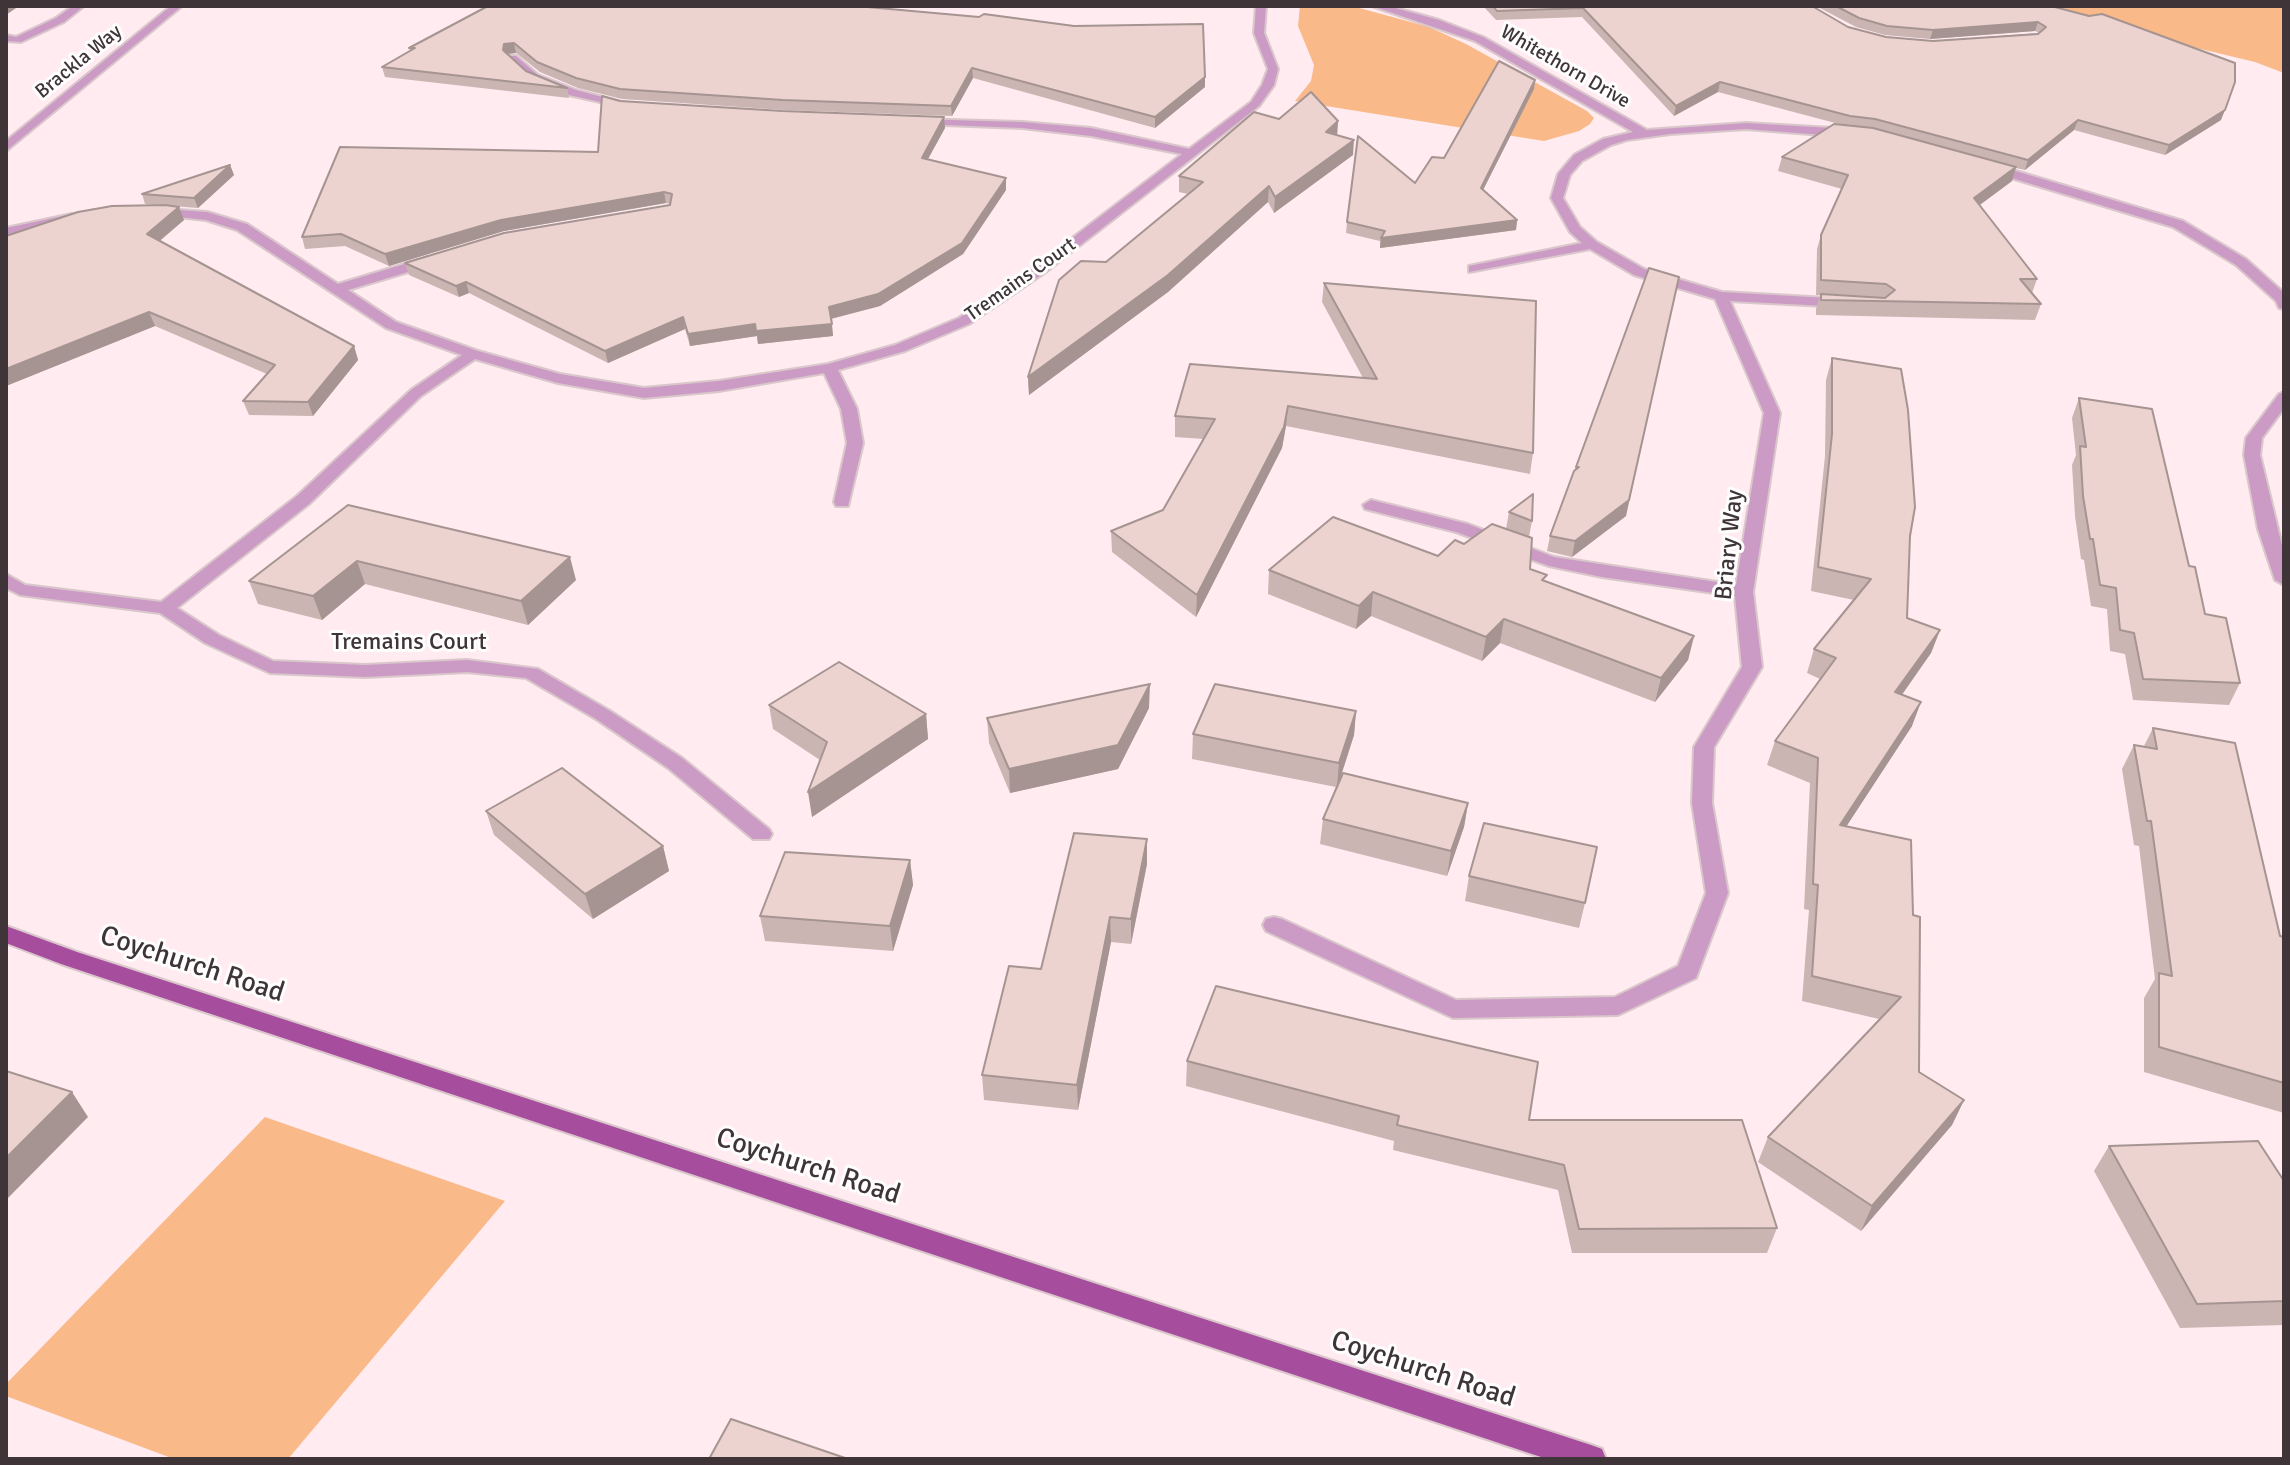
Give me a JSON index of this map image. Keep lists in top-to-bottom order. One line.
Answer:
{"streets":{"main road":["Coychurch Road"],"street":["Brackla Way","Whitethorn Drive","Tremains Court","Briary Way"]}}
